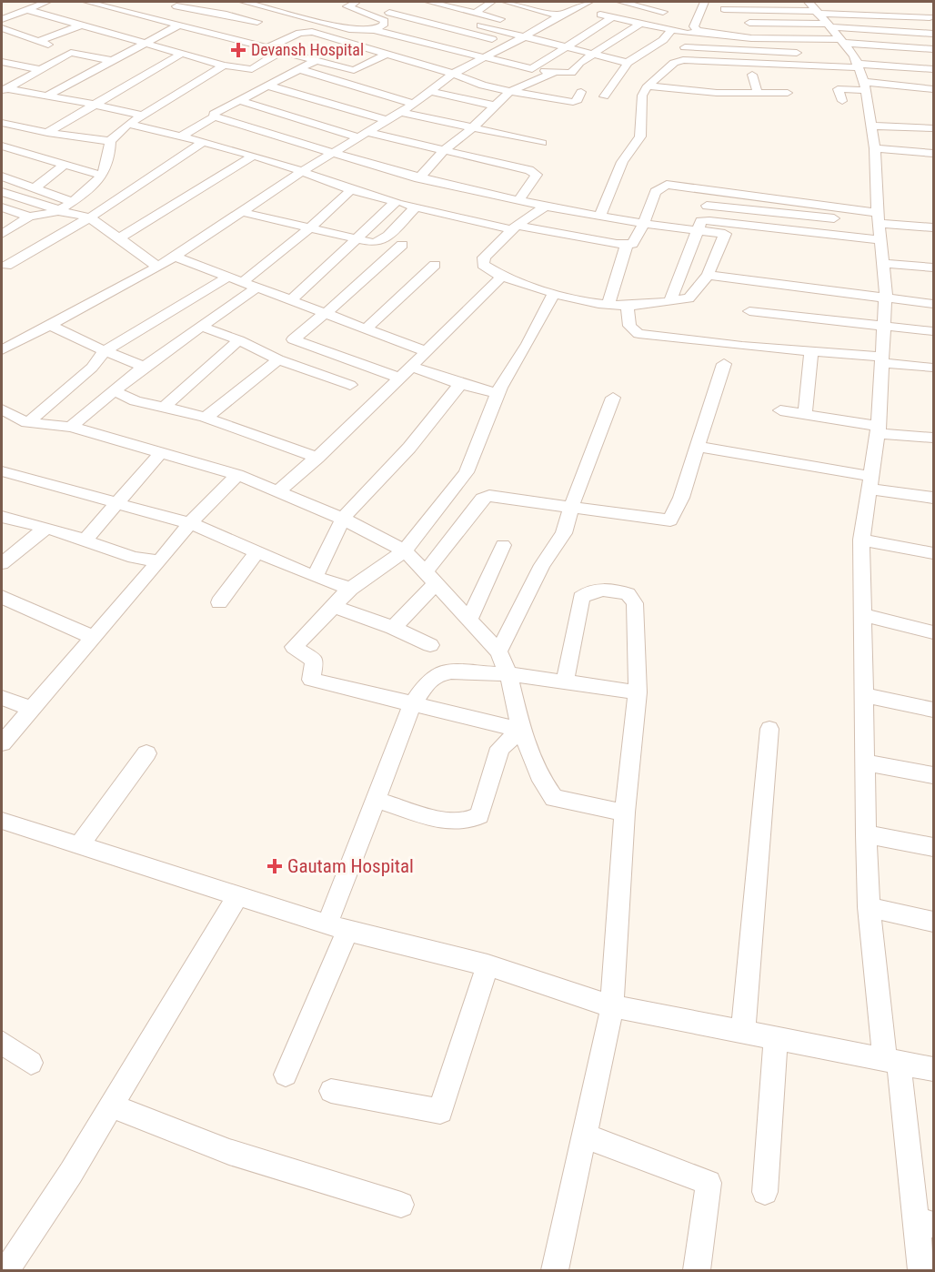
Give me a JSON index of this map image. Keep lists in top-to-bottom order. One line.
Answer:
{"places":{"health":["Devansh Hospital","Gautam Hospital"]}}
